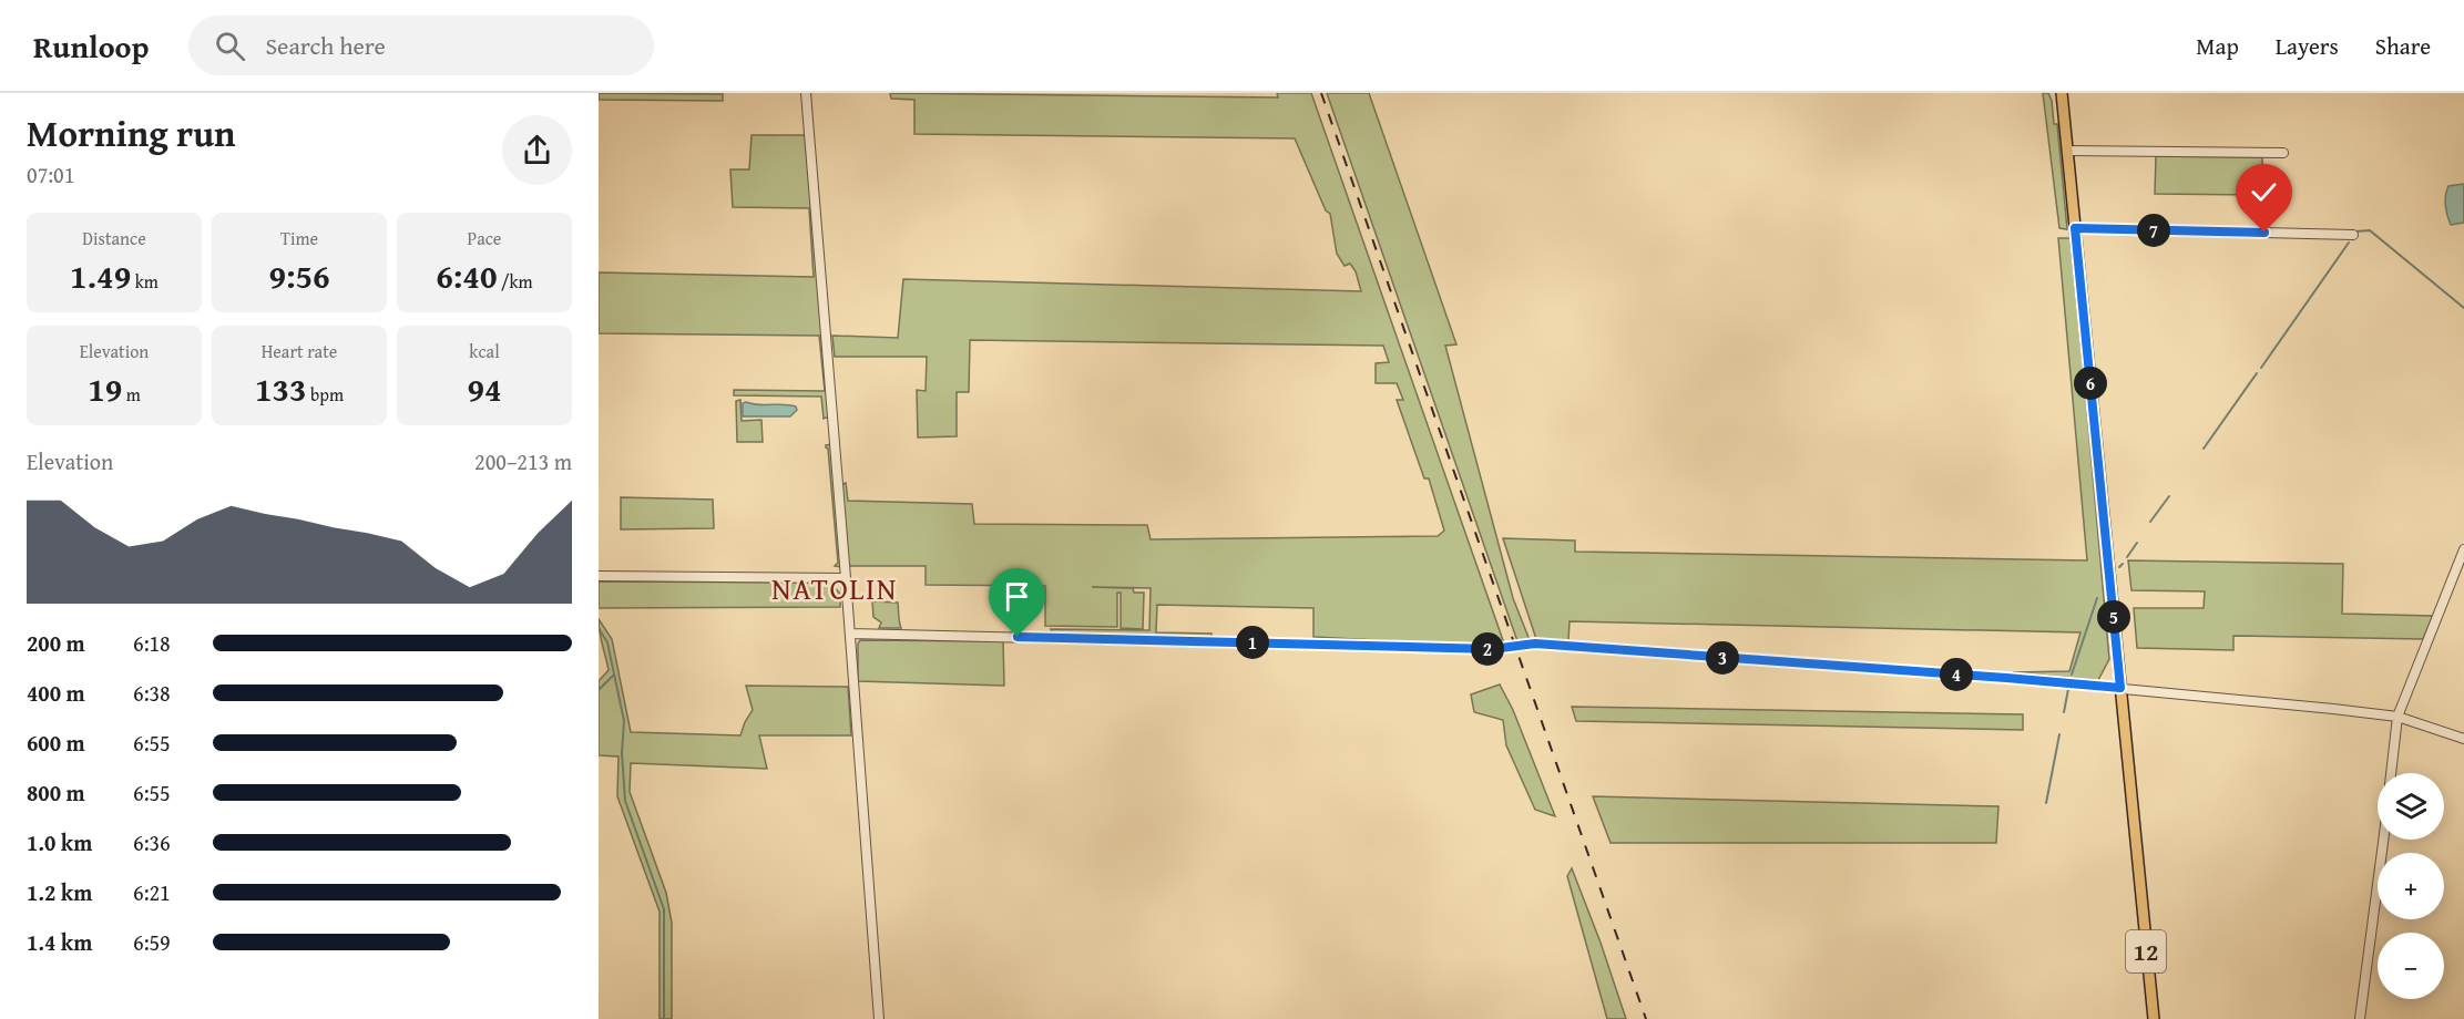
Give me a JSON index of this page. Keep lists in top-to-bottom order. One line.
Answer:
{"streets":{"main road":["12"]},"districts":["NATOLIN"],"page":{"header":"Runloop","search":"Search here","nav":["Map","Layers","Share"],"heading":["Morning run","07:01"],"stats":[["Distance","1.49 km"],["Time","9:56"],["Pace","6:40 /km"],["Elevation","19 m"],["Heart rate","133 bpm"],["kcal","94"]],"pins":["7","6","5","1","2","3","4"],"chart":["Elevation","200–213 m"],"list":[{"name":"200 m","note":"6:18"},{"name":"400 m","note":"6:38"},{"name":"600 m","note":"6:55"},{"name":"800 m","note":"6:55"},{"name":"1.0 km","note":"6:36"},{"name":"1.2 km","note":"6:21"},{"name":"1.4 km","note":"6:59"}],"map_buttons":["+","−"]}}
